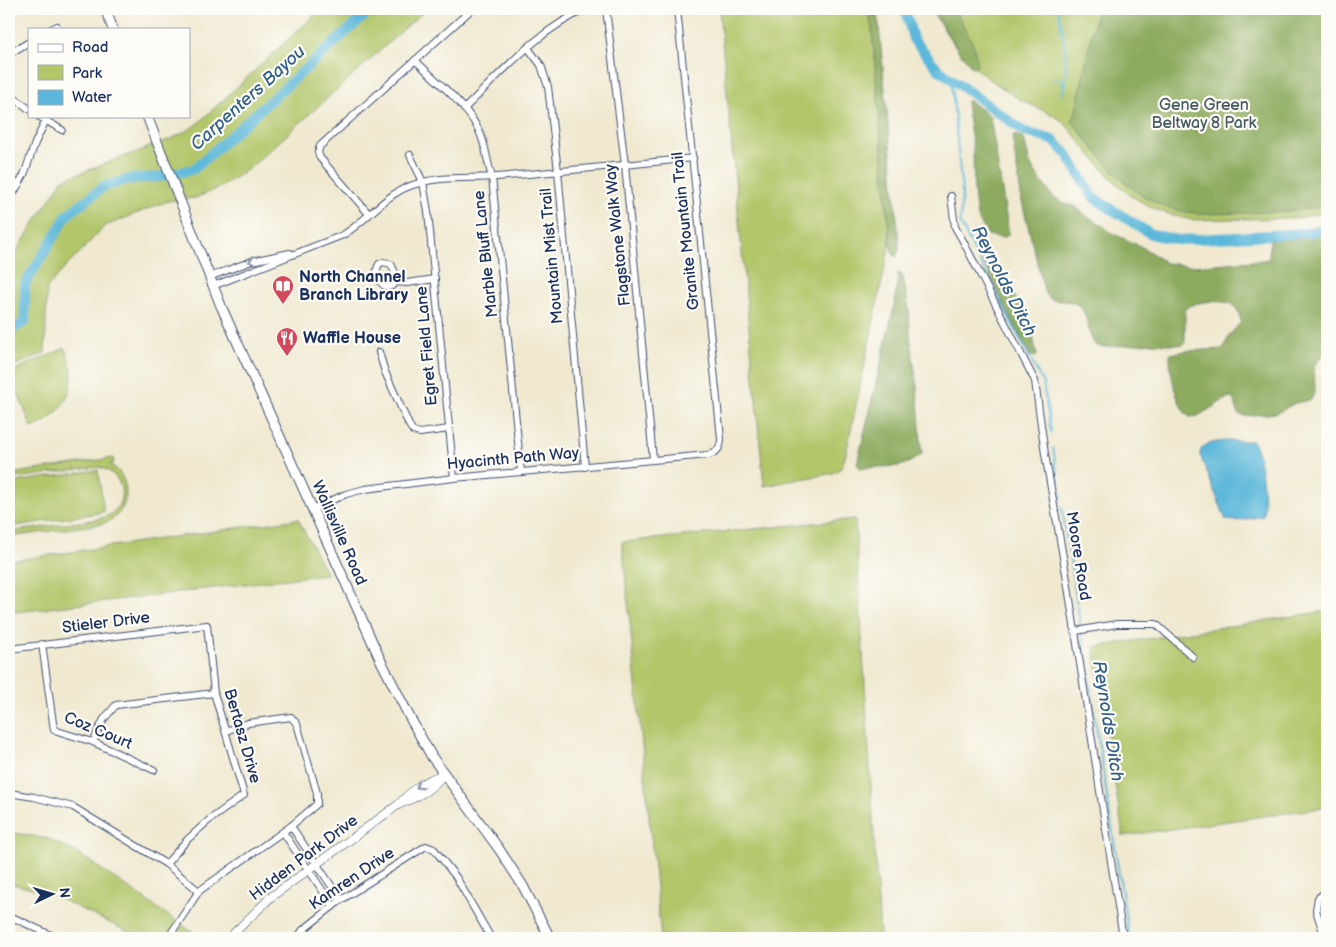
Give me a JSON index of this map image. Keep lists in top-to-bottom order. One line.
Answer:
{"streets":{"main road":["Wallisville Road"],"street":["Granite Mountain Trail","Flagstone Walk Way","Marble Bluff Lane","Mountain Mist Trail","Egret Field Lane","Hyacinth Path Way","Moore Road","Stieler Drive","Coz Court","Bertasz Drive","Hidden Park Drive","Kamren Drive"]},"crossings":[["Granite Mountain Trail","Hyacinth Path Way"],["Flagstone Walk Way","Hyacinth Path Way"],["Marble Bluff Lane","Hyacinth Path Way"],["Mountain Mist Trail","Hyacinth Path Way"],["Egret Field Lane","Hyacinth Path Way"],["Hyacinth Path Way","Wallisville Road"],["Wallisville Road","Hidden Park Drive"],["Stieler Drive","Coz Court"],["Stieler Drive","Bertasz Drive"]],"water":["Carpenters Bayou","Reynolds Ditch"],"parks":["Gene Green Beltway 8 Park"],"places":{"library":["North Channel Branch Library"],"restaurant":["Waffle House"]},"legend":["Road","Park","Water"],"north":"right"}
